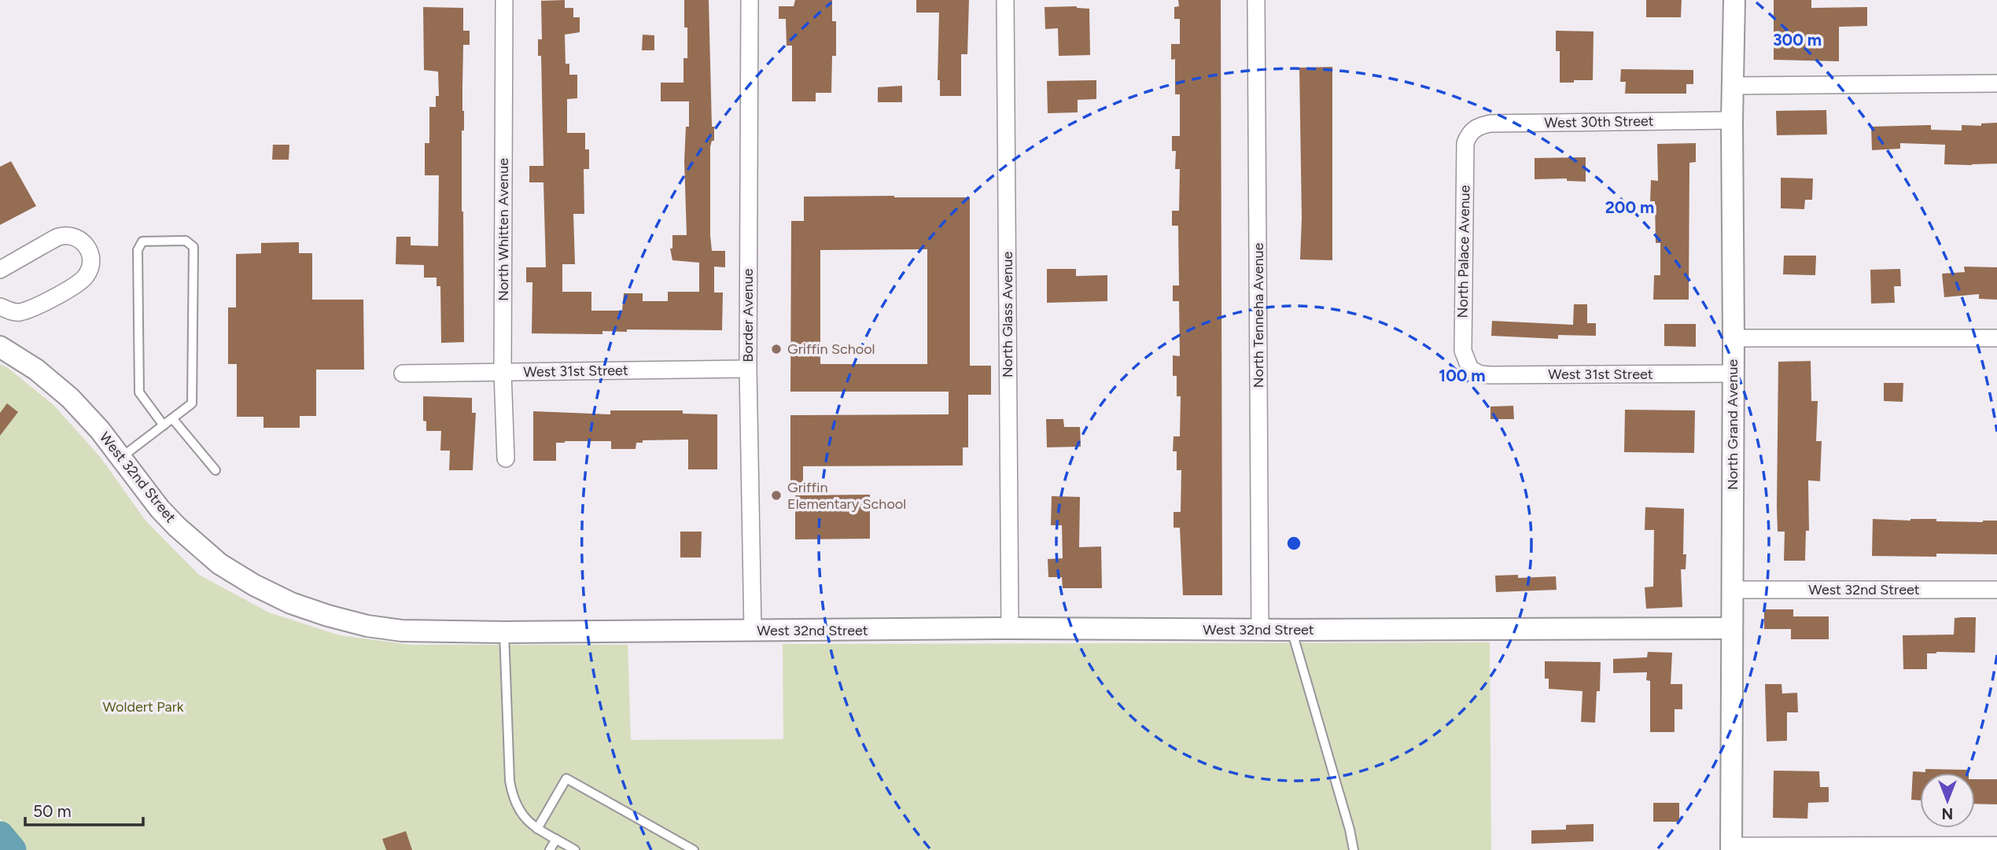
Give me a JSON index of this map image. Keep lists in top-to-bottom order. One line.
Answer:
{"streets":{"street":["West 30th Street","North Whitten Avenue","North Palace Avenue","North Glass Avenue","Border Avenue","North Tenneha Avenue","West 31st Street","North Grand Avenue","West 32nd Street"]},"crossings":[["West 30th Street","North Palace Avenue"],["West 30th Street","North Grand Avenue"],["North Whitten Avenue","West 31st Street"],["North Palace Avenue","West 31st Street"],["North Glass Avenue","West 32nd Street"],["Border Avenue","West 31st Street"],["Border Avenue","West 32nd Street"],["North Tenneha Avenue","West 32nd Street"],["West 31st Street","North Grand Avenue"],["North Grand Avenue","West 32nd Street"]],"parks":["Woldert Park"],"places":["Griffin School","Griffin Elementary School"],"scale_bar":"50 m","north":"bottom","rings":["300 m","200 m","100 m"]}
